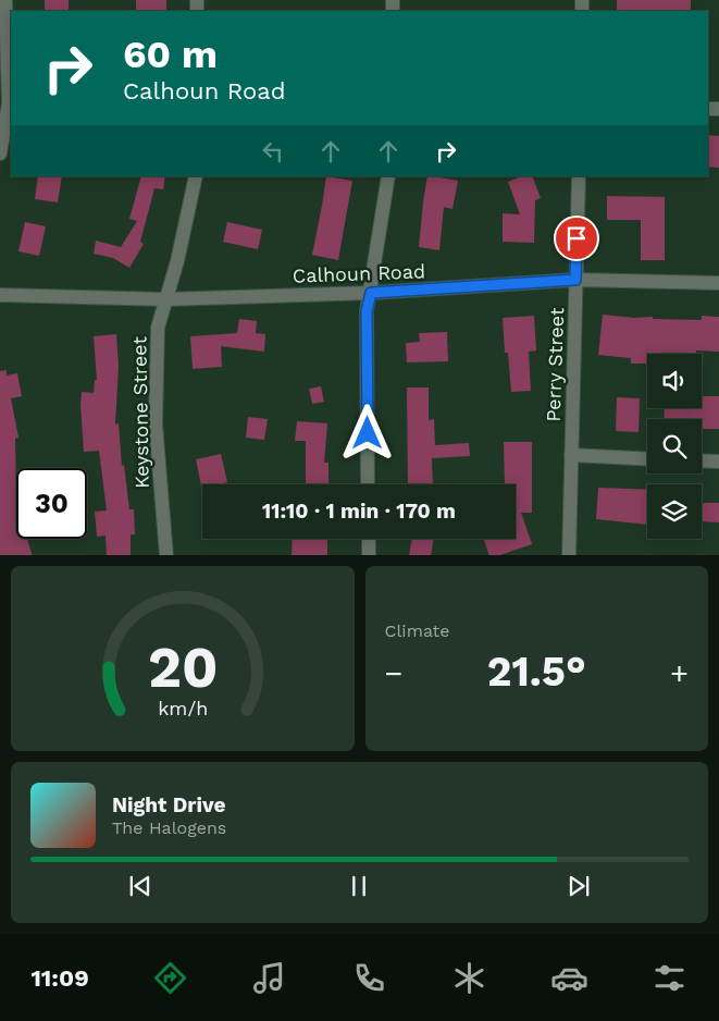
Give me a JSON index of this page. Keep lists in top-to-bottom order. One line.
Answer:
{"streets":{"street":["Calhoun Road","Perry Street","Keystone Street"]},"crossings":[["Calhoun Road","Perry Street"],["Calhoun Road","Keystone Street"]],"page":{"turn":["60 m","Calhoun Road"],"limit":"30","trip":"11:10 · 1 min · 170 m","tile":"Climate","heat":["−","21.5°","+"],"song":["Night Drive","The Halogens"],"tabs":"11:09","gauge":["20","km/h"]}}
